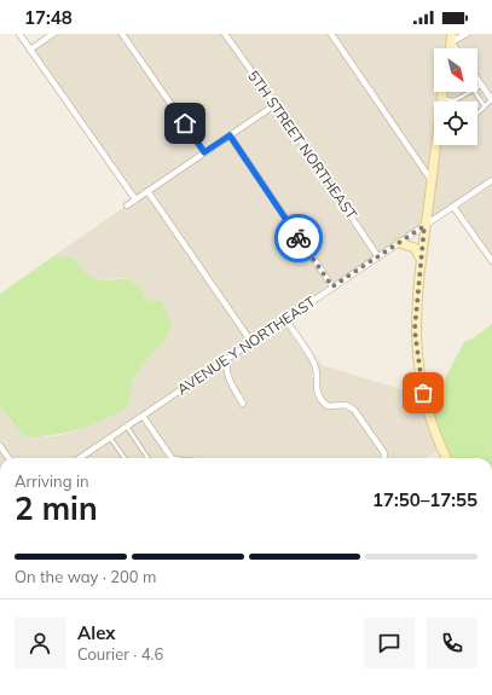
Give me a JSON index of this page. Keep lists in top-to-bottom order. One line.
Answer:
{"streets":{"street":["5TH STREET NORTHEAST","AVENUE Y NORTHEAST"]},"crossings":[["5TH STREET NORTHEAST","AVENUE Y NORTHEAST"]],"north":"bottom right","page":{"status":"17:48","heading":["2 min","Arriving in","17:50–17:55"],"panel":["Alex","Courier · 4.6"],"bar":"On the way · 200 m"}}
